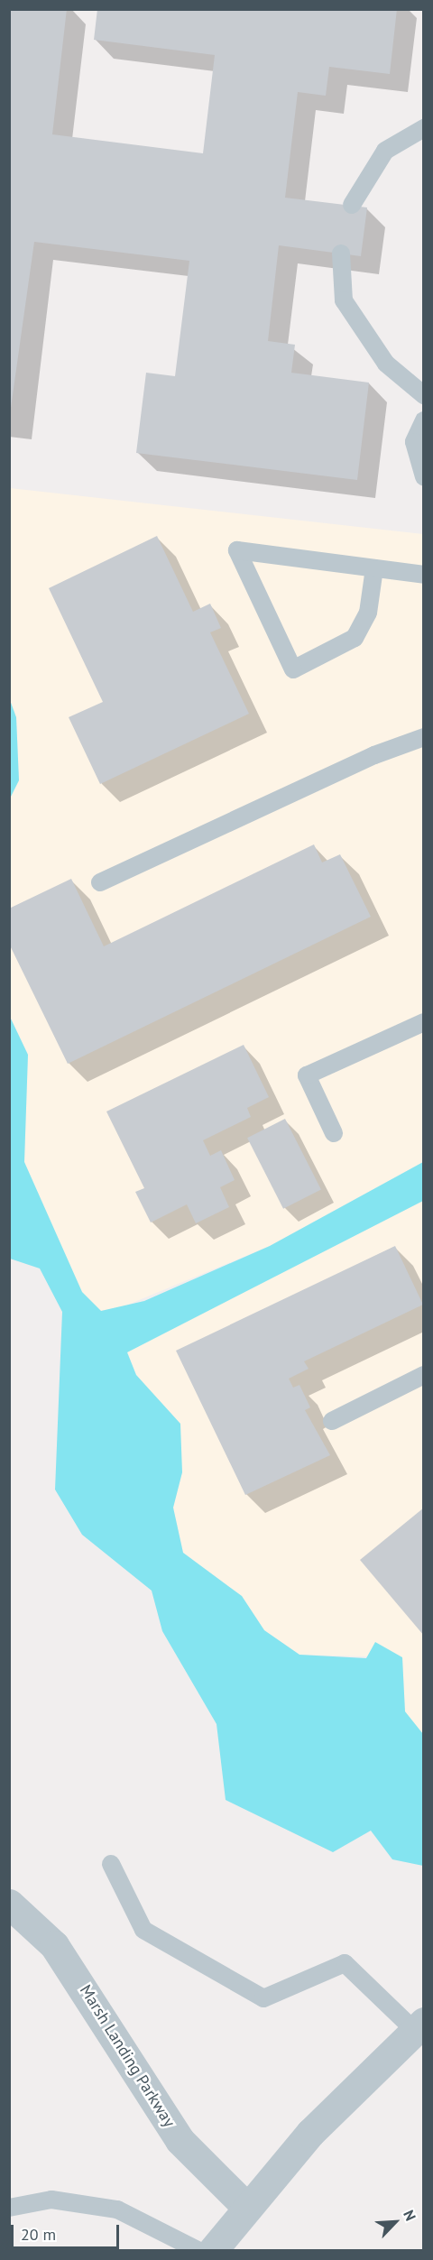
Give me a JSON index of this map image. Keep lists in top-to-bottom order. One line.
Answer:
{"streets":{"street":["Marsh Landing Parkway"]},"scale_bar":"20 m","north":"top right"}
